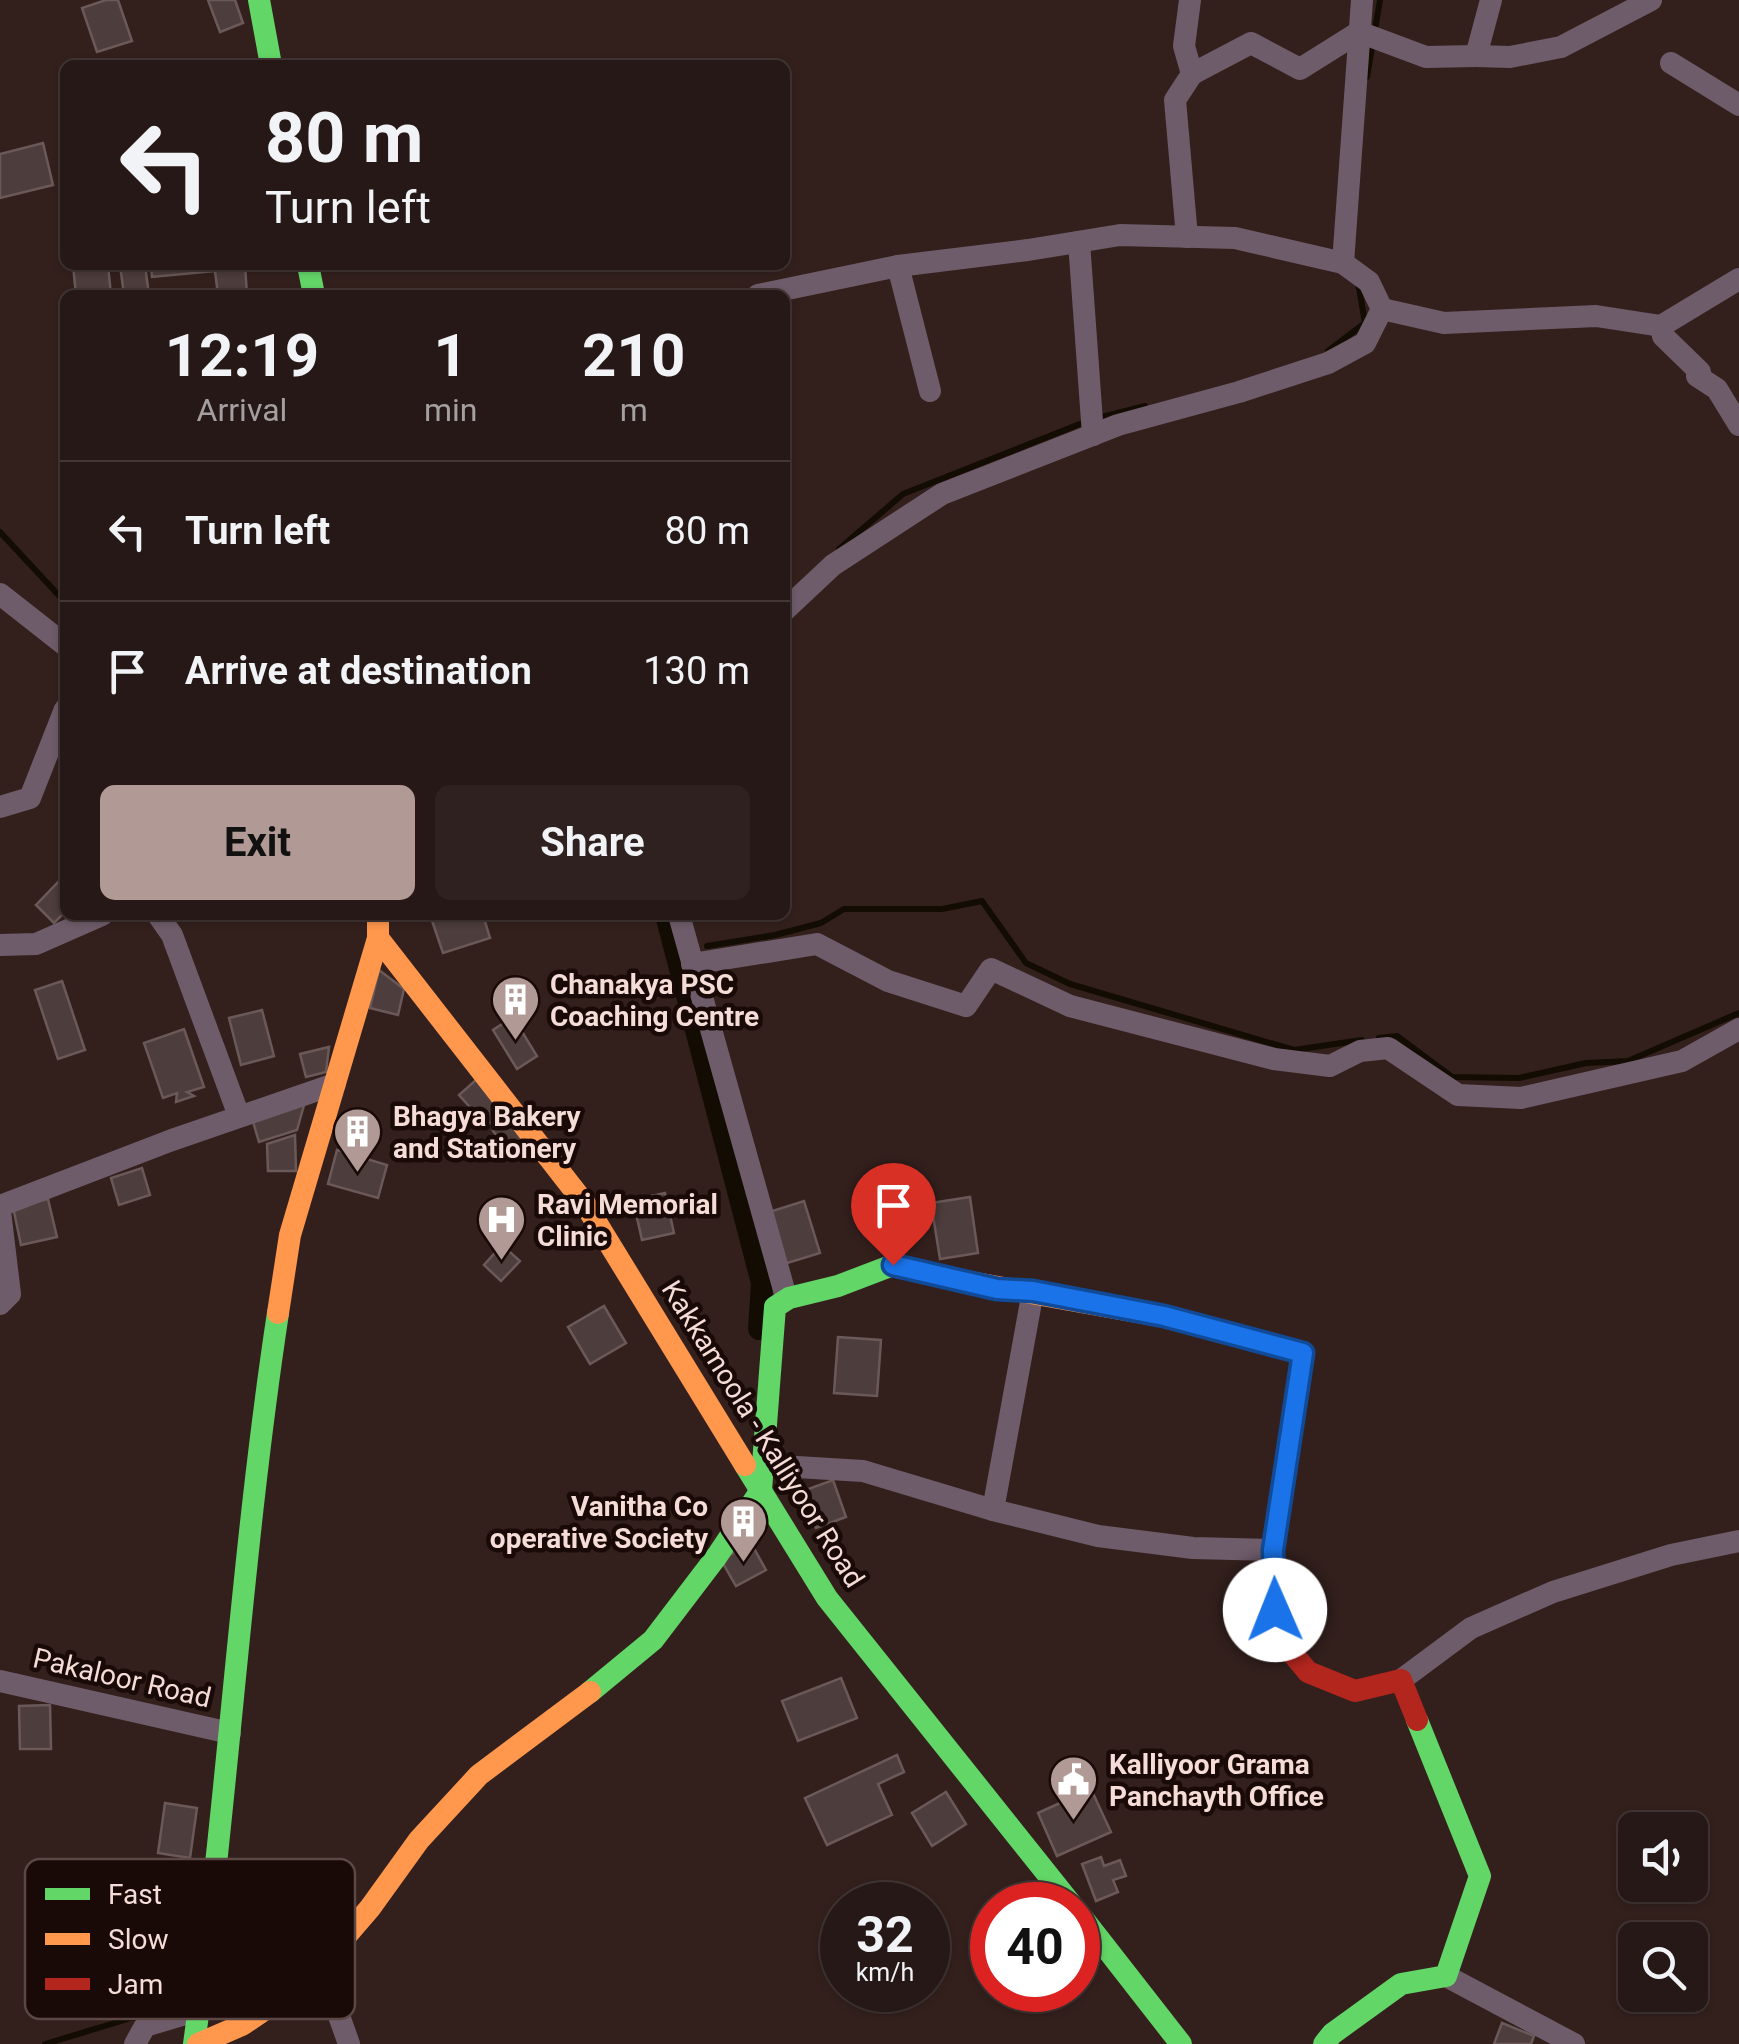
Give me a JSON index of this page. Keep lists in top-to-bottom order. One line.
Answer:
{"streets":{"street":["Kakkamoola - Kalliyoor Road","Pakaloor Road"]},"places":{"building":["Chanakya PSC Coaching Centre","Bhagya Bakery and Stationery","Vanitha Co operative Society"],"hospital":["Ravi Memorial Clinic"],"public building":["Kalliyoor Grama Panchayth Office"]},"legend":["Fast","Slow","Jam"],"page":{"turn":["80 m","Turn left"],"eta":["12:19","Arrival","1","min","210","m"],"list":[{"name":"Turn left","value":"80 m"},{"name":"Arrive at destination","value":"130 m"}],"buttons":["Exit","Share"],"speed":"32 km/h","limit":"40"}}
